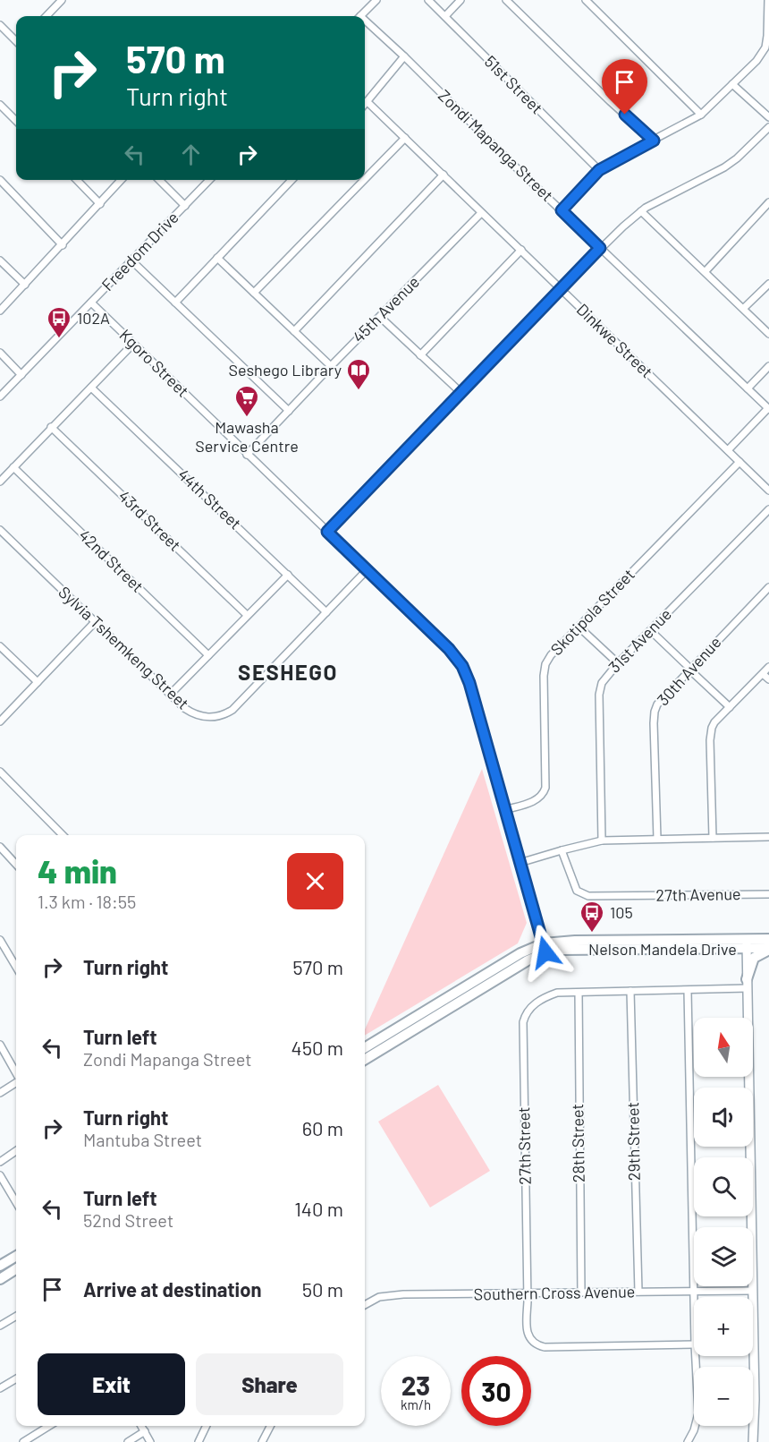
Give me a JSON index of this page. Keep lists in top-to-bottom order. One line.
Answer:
{"streets":{"main road":["Nelson Mandela Drive"],"street":["51st Street","Zondi Mapanga Street","Freedom Drive","45th Avenue","Dinkwe Street","Kgoro Street","44th Street","43rd Street","42nd Street","Skotipola Street","31st Avenue","Sylvia Tshemkeng Street","30th Avenue","27th Avenue","29th Street","28th Street","27th Street","Southern Cross Avenue"]},"crossings":[["Freedom Drive","Kgoro Street"],["45th Avenue","Dinkwe Street"],["45th Avenue","Kgoro Street"],["Dinkwe Street","Skotipola Street"],["Kgoro Street","Skotipola Street"],["Kgoro Street","Sylvia Tshemkeng Street"],["Kgoro Street","Nelson Mandela Drive"],["44th Street","Sylvia Tshemkeng Street"],["29th Street","27th Street"],["29th Street","Southern Cross Avenue"],["28th Street","27th Street"],["28th Street","Southern Cross Avenue"],["27th Street","Southern Cross Avenue"]],"districts":["SESHEGO"],"places":{"bus stop":["102A","105"],"library":["Seshego Library"],"supermarket":["Mawasha Service Centre"]},"north":"top","page":{"turn":["570 m","Turn right"],"heading":["4 min","1.3 km · 18:55"],"list":[{"name":"Turn right","value":"570 m"},{"name":"Turn left","note":"Zondi Mapanga Street","value":"450 m"},{"name":"Turn right","note":"Mantuba Street","value":"60 m"},{"name":"Turn left","note":"52nd Street","value":"140 m"},{"name":"Arrive at destination","value":"50 m"}],"map_buttons":["+","−"],"buttons":["Exit","Share"],"speed":"23 km/h","limit":"30"}}
